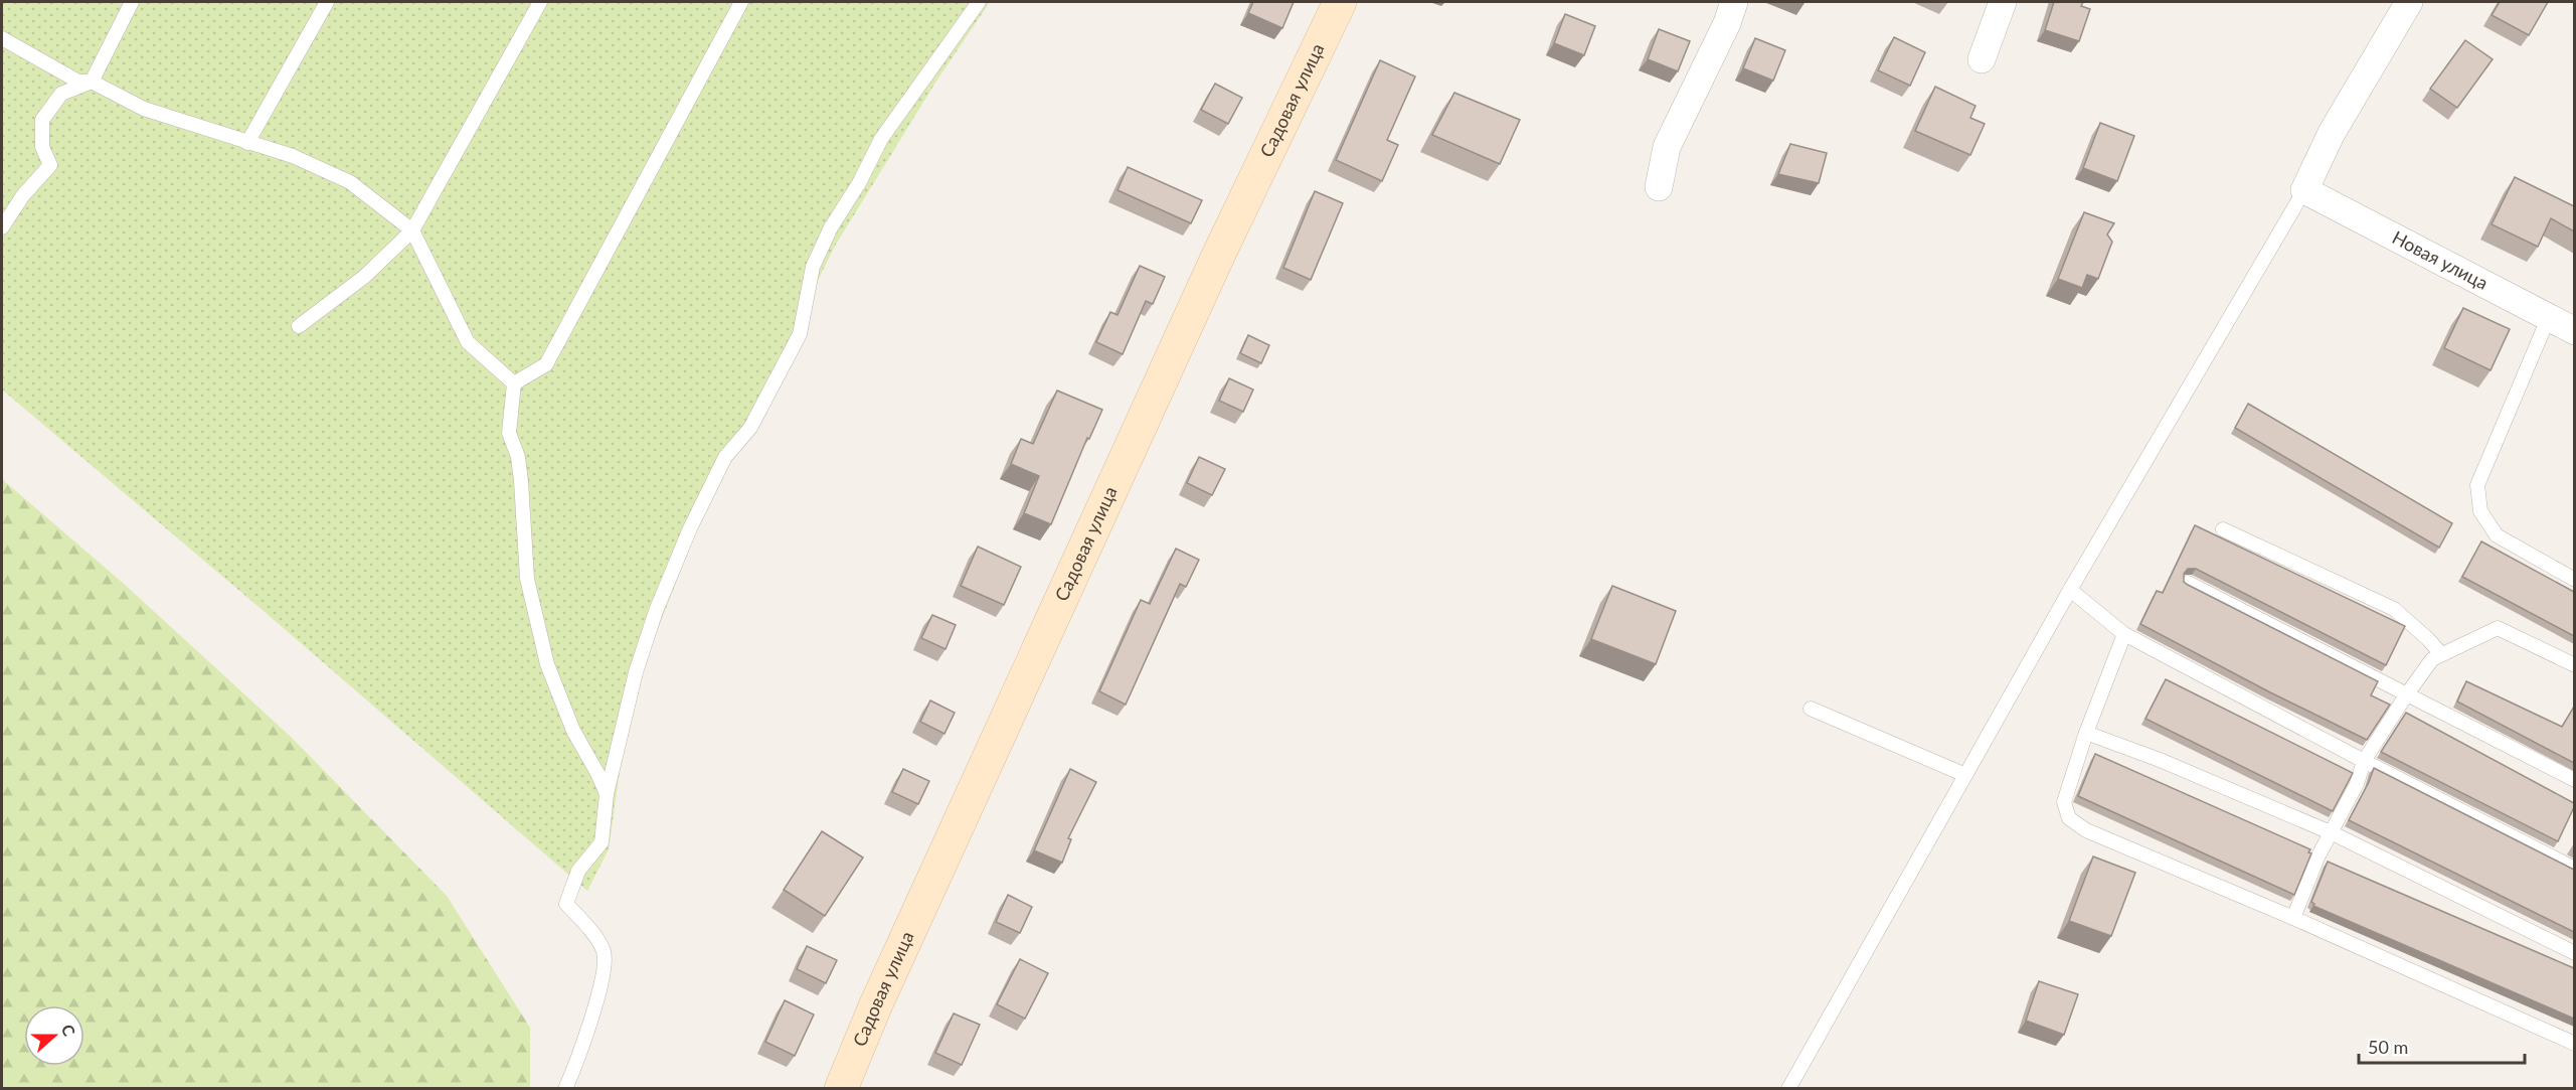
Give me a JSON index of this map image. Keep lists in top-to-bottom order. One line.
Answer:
{"streets":{"main road":["Садовая улица"],"street":["Новая улица"]},"scale_bar":"50 m","north":"right"}
